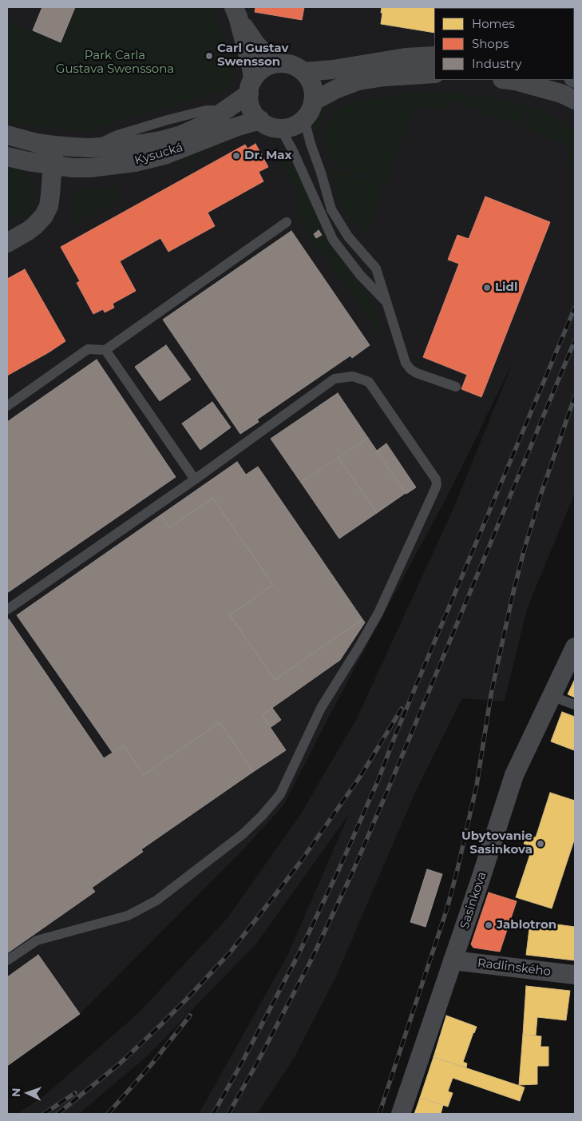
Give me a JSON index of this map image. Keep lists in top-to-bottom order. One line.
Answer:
{"streets":{"street":["Kysucká","Sasinkova","Radlinského"]},"crossings":[["Sasinkova","Radlinského"]],"parks":["Park Carla Gustava Swenssona"],"places":["Carl Gustav Swensson","Dr. Max","Lidl","Ubytovanie Sasinkova","Jablotron"],"legend":["Homes","Shops","Industry"],"north":"left"}
